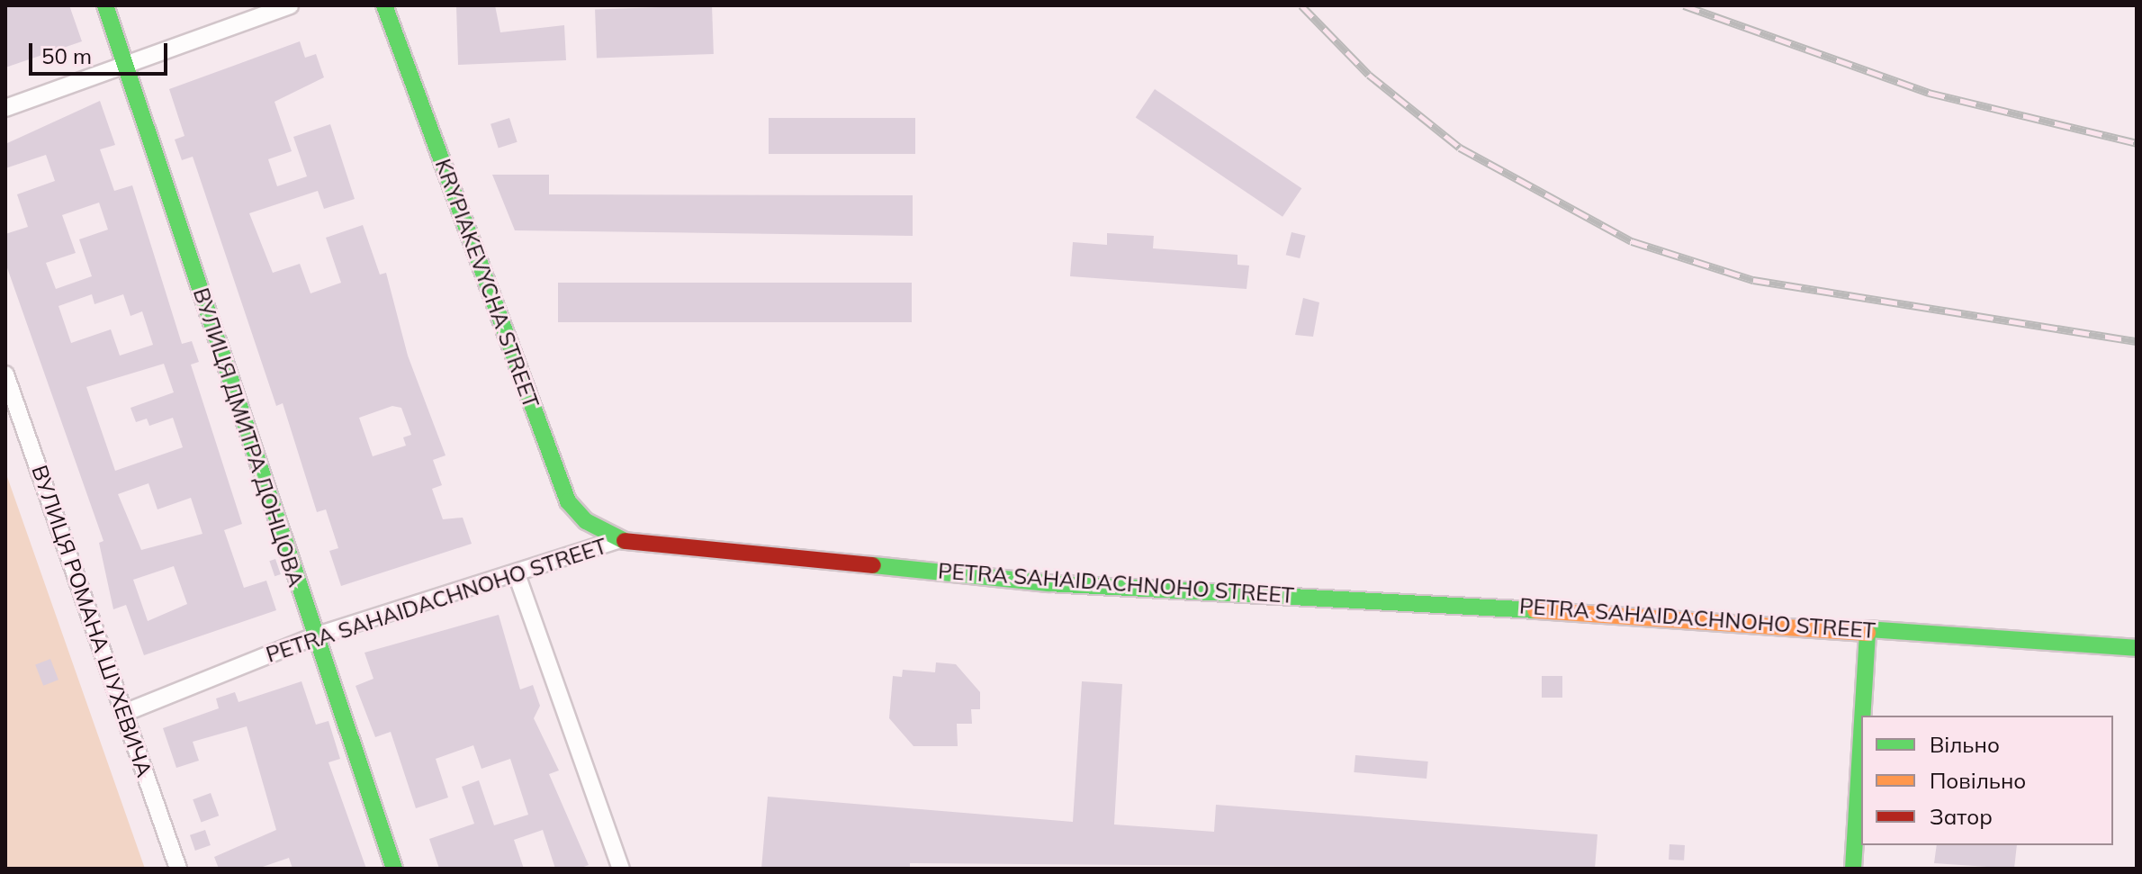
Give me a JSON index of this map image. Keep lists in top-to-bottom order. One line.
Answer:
{"streets":{"main road":["KRYPIAKEVYCHA STREET","ВУЛИЦЯ ДМИТРА ДОНЦОВА","PETRA SAHAIDACHNOHO STREET"],"street":["ВУЛИЦЯ РОМАНА ШУХЕВИЧА"]},"crossings":[["KRYPIAKEVYCHA STREET","PETRA SAHAIDACHNOHO STREET"],["ВУЛИЦЯ ДМИТРА ДОНЦОВА","PETRA SAHAIDACHNOHO STREET"],["PETRA SAHAIDACHNOHO STREET","ВУЛИЦЯ РОМАНА ШУХЕВИЧА"]],"legend":["Вільно","Повільно","Затор"],"scale_bar":"50 m"}
